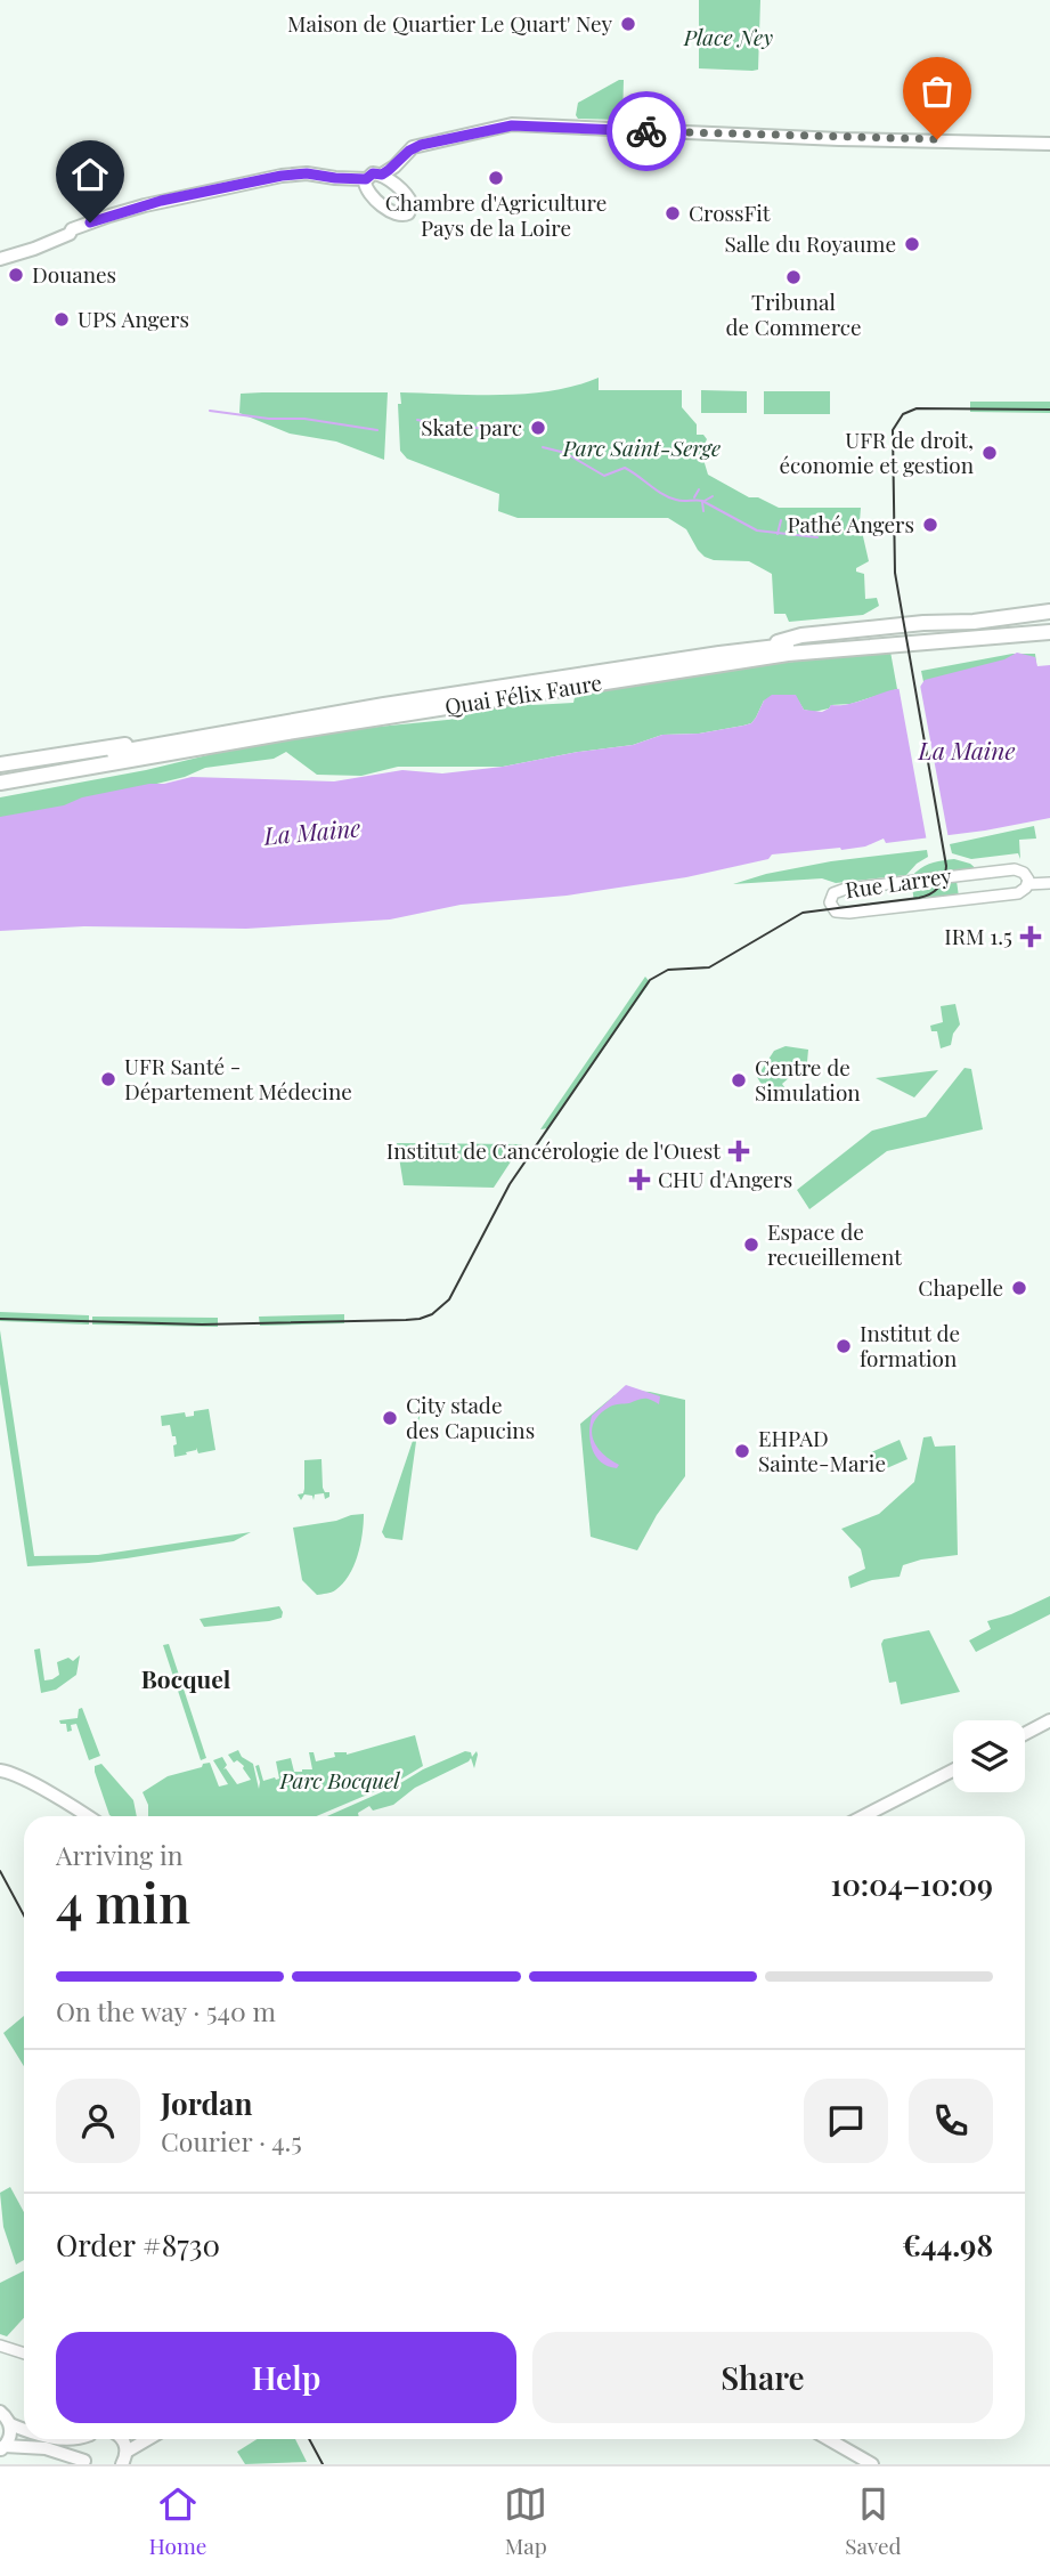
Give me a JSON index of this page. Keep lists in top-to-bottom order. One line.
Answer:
{"streets":{"highway":["Quai Félix Faure"],"street":["Rue Larrey"]},"districts":["Bocquel"],"water":["La Maine"],"parks":["Place Ney","Parc Saint-Serge","Parc Bocquel"],"places":{"other":["Maison de Quartier Le Quart' Ney","Chambre d'Agriculture Pays de la Loire","CrossFit","Salle du Royaume","Douanes","Tribunal de Commerce","UPS Angers","Skate parc","UFR de droit, économie et gestion","Pathé Angers","UFR Santé - Département Médecine","Centre de Simulation","Espace de recueillement","Chapelle","Institut de formation","City stade des Capucins","EHPAD Sainte-Marie"],"health":["IRM 1.5","Institut de Cancérologie de l'Ouest","CHU d'Angers"]},"page":{"heading":["4 min","Arriving in","10:04–10:09"],"panel":["Jordan","Courier · 4.5","Order #8730","€44.98"],"bar":"On the way · 540 m","buttons":["Help","Share"],"tabs":["Home","Map","Saved"]}}
